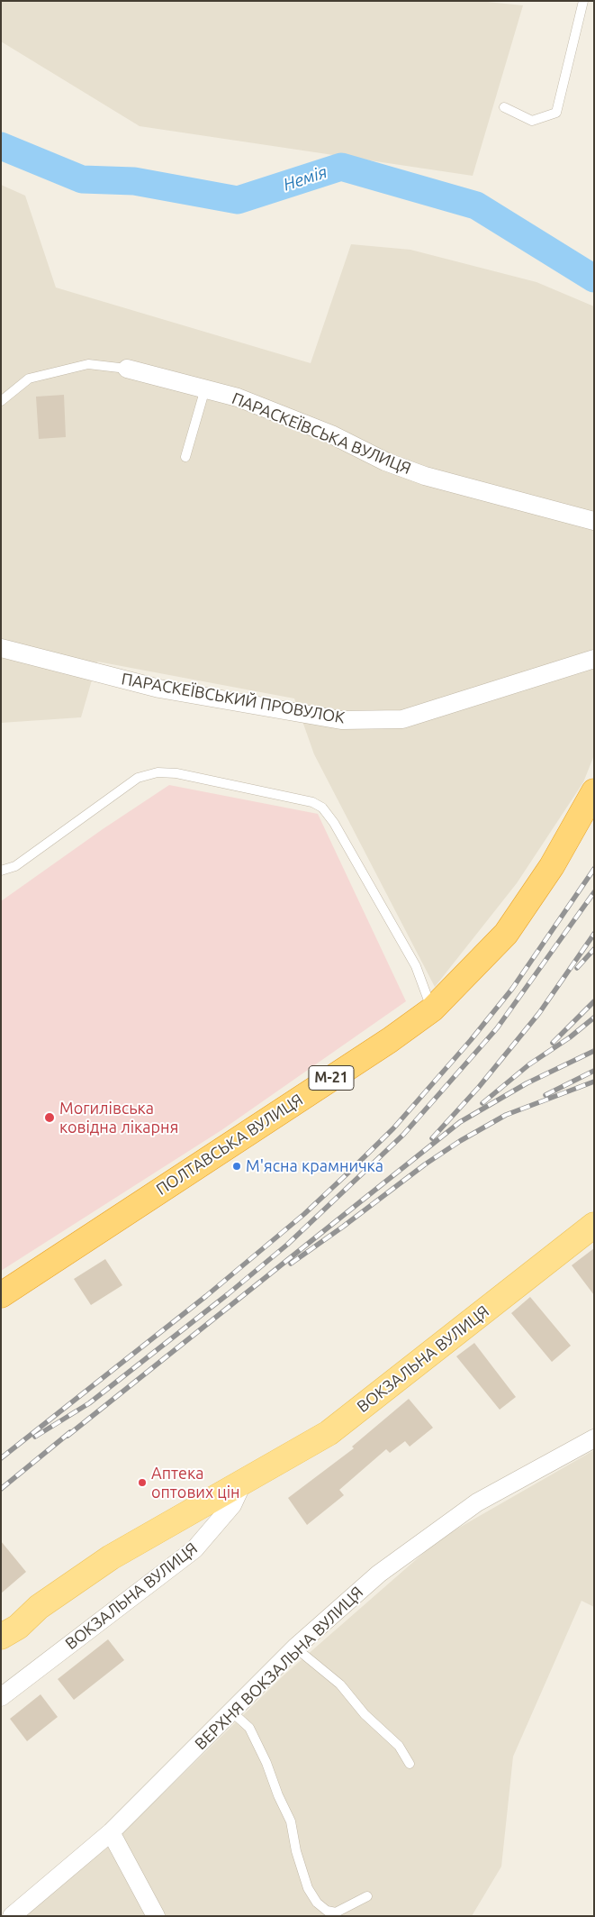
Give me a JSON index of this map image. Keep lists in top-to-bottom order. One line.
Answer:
{"streets":{"highway":["М-21","ПОЛТАВСЬКА ВУЛИЦЯ"],"main road":["ВОКЗАЛЬНА ВУЛИЦЯ"],"street":["ПАРАСКЕЇВСЬКА ВУЛИЦЯ","ПАРАСКЕЇВСЬКИЙ ПРОВУЛОК","ВЕРХНЯ ВОКЗАЛЬНА ВУЛИЦЯ"]},"water":["Немія"],"places":["Могилівська ковідна лікарня","М'ясна крамничка","Аптека оптових цін"]}
